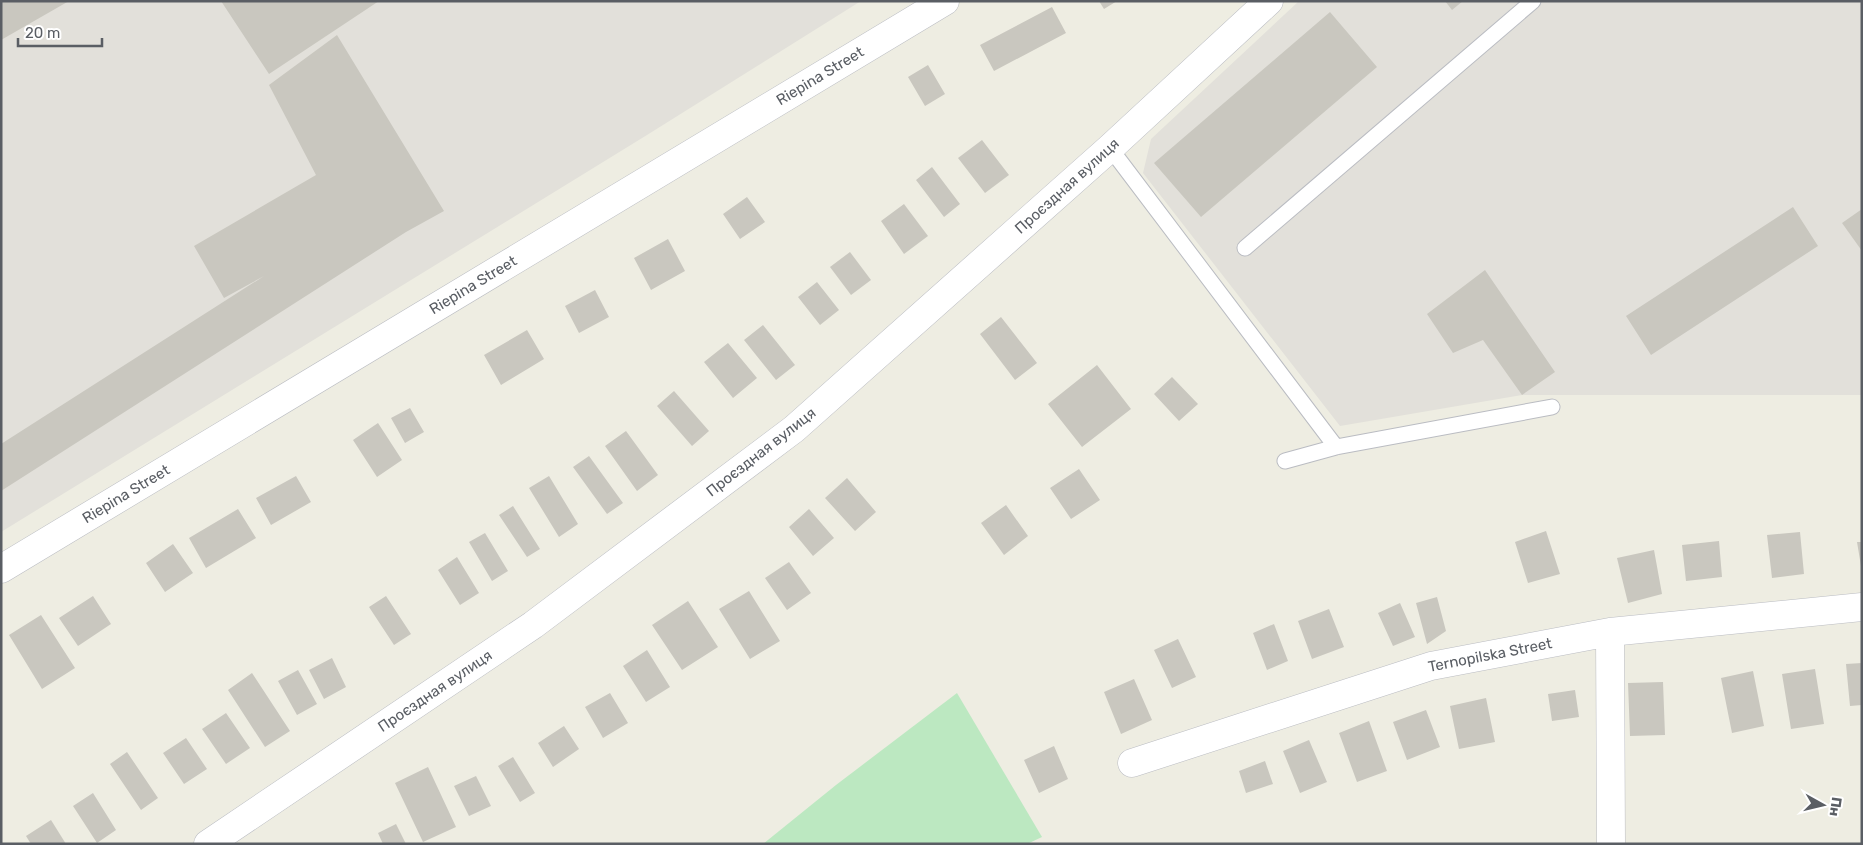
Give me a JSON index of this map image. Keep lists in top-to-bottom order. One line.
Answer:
{"streets":{"street":["Riepina Street","Проєздная вулиця","Ternopilska Street"]},"scale_bar":"20 m","north":"right"}
